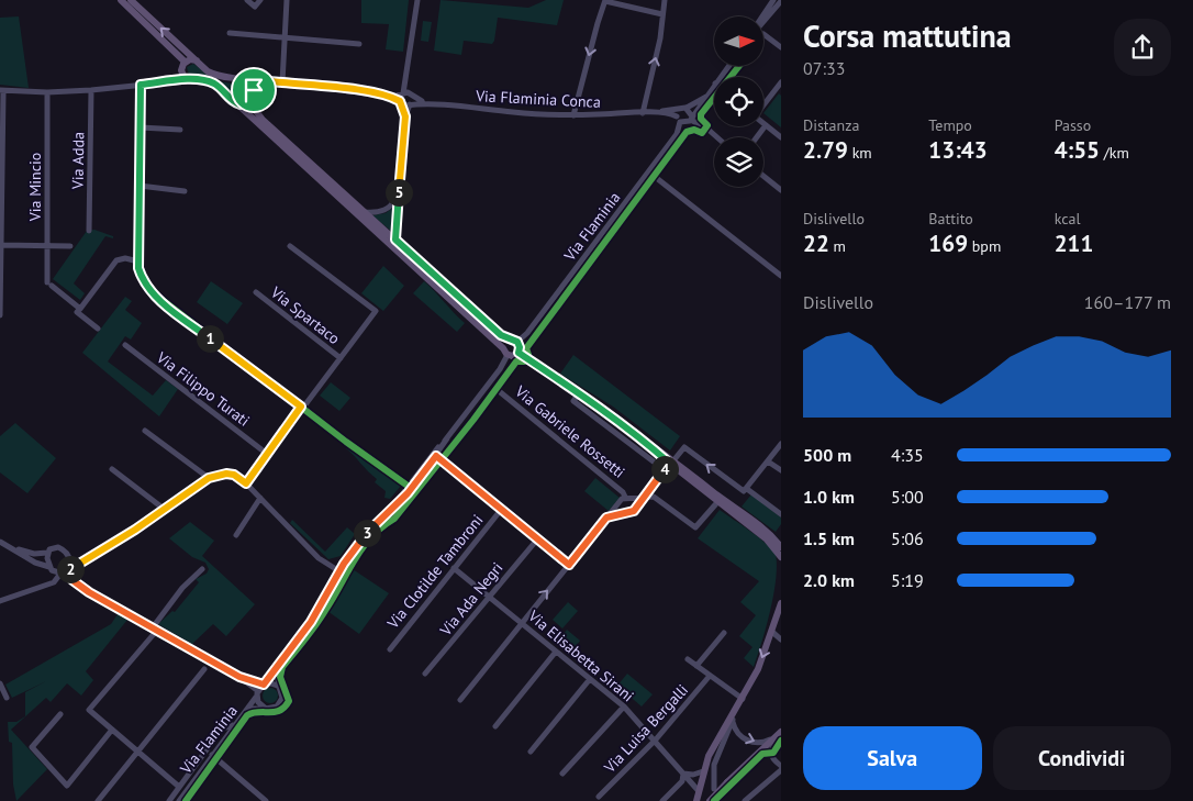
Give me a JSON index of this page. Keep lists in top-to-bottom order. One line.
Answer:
{"streets":{"street":["Via Flaminia Conca","Via Adda","Via Mincio","Via Flaminia","Via Spartaco","Via Filippo Turati","Via Gabriele Rossetti","Via Clotilde Tambroni","Via Ada Negri","Via Elisabetta Sirani","Via Luisa Bergalli"]},"crossings":[["Via Flaminia Conca","Via Flaminia"],["Via Clotilde Tambroni","Via Elisabetta Sirani"],["Via Ada Negri","Via Elisabetta Sirani"],["Via Elisabetta Sirani","Via Luisa Bergalli"]],"north":"right","page":{"heading":["Corsa mattutina","07:33"],"stats":[["Distanza","2.79 km"],["Tempo","13:43"],["Passo","4:55 /km"],["Dislivello","22 m"],["Battito","169 bpm"],["kcal","211"]],"pins":["5","1","4","3","2"],"chart":["Dislivello","160–177 m"],"list":[{"name":"500 m","note":"4:35"},{"name":"1.0 km","note":"5:00"},{"name":"1.5 km","note":"5:06"},{"name":"2.0 km","note":"5:19"}],"buttons":["Salva","Condividi"]}}
